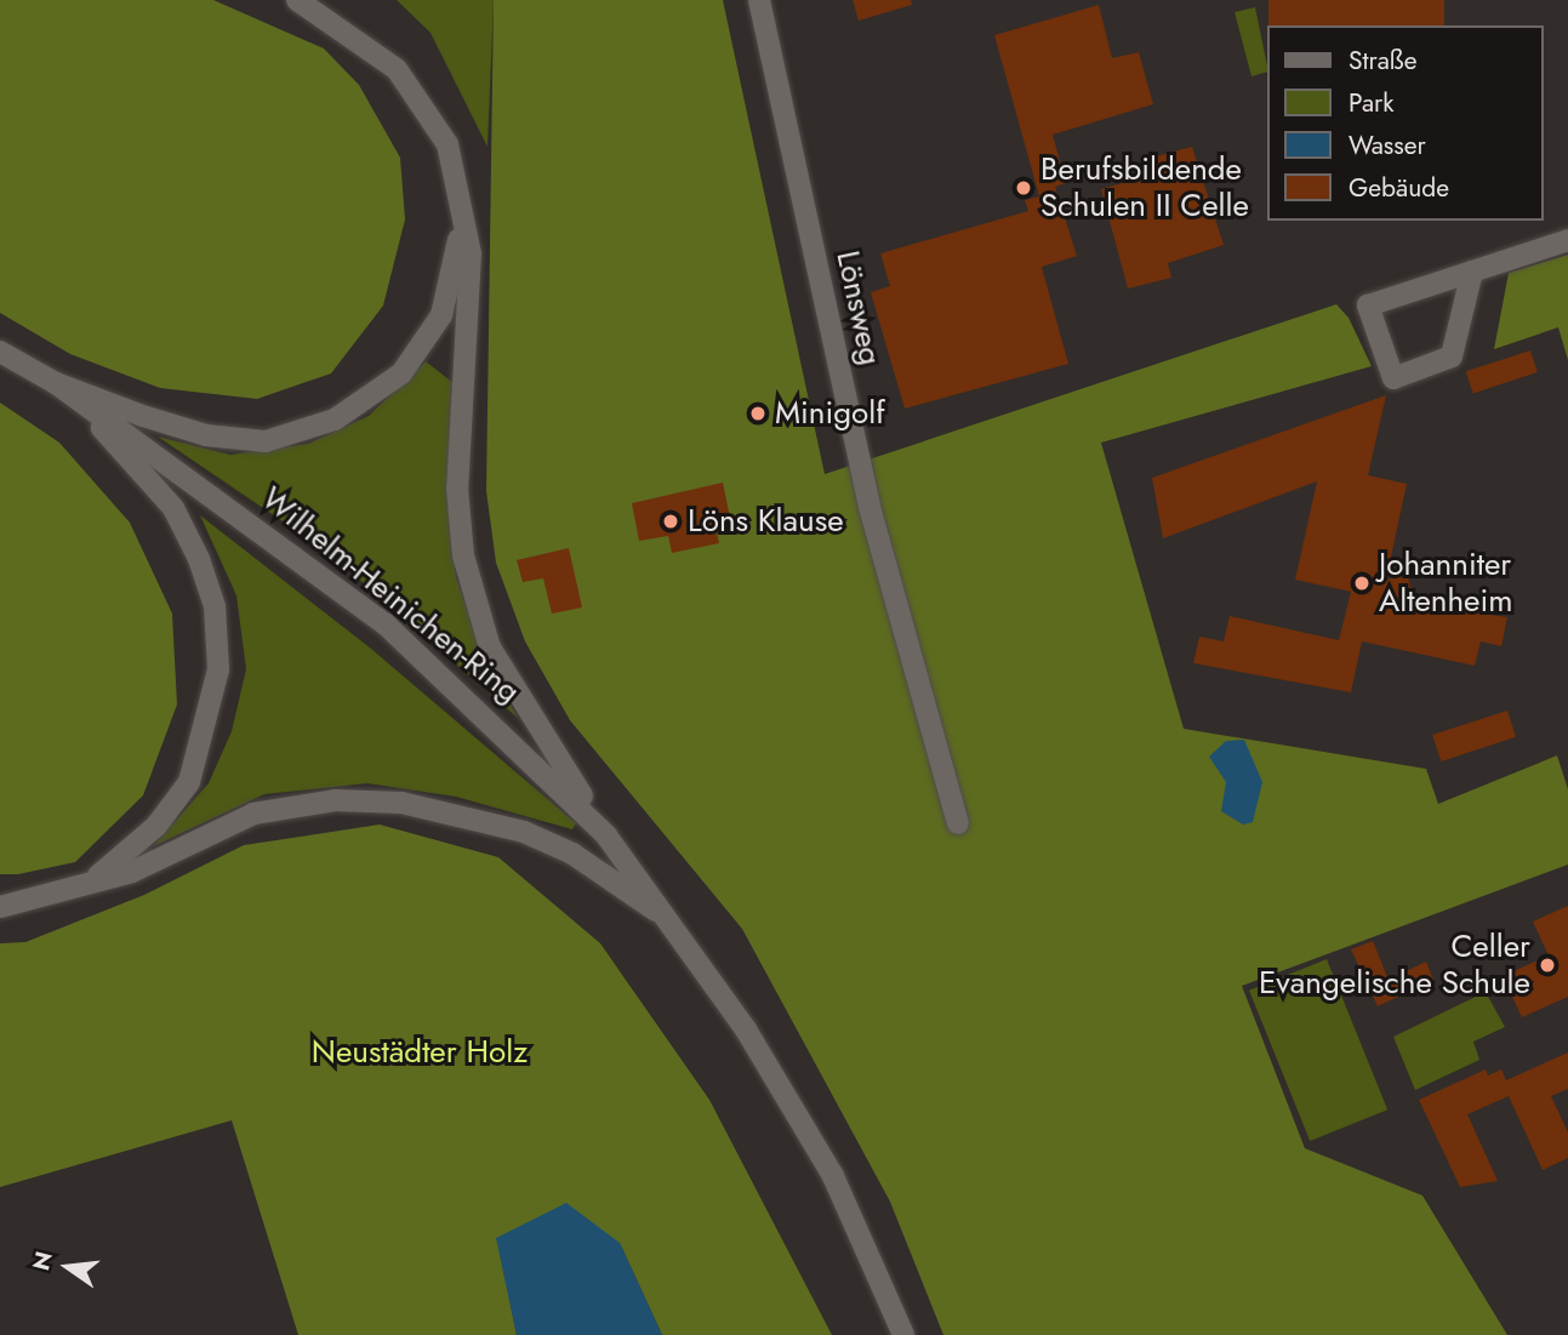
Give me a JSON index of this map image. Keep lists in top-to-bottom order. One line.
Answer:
{"streets":{"main road":["Lönsweg","Wilhelm-Heinichen-Ring"]},"parks":["Neustädter Holz"],"places":["Berufsbildende Schulen II Celle","Minigolf","Löns Klause","Johanniter Altenheim","Celler Evangelische Schule"],"legend":["Straße","Park","Wasser","Gebäude"],"north":"left"}
